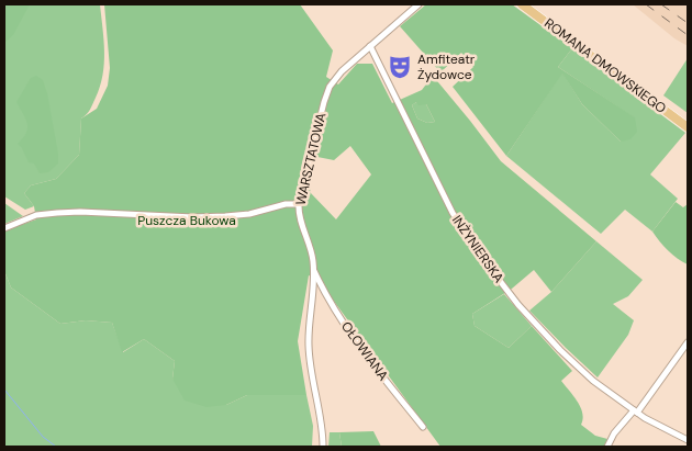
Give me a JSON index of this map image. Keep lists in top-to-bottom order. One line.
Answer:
{"streets":{"main road":["ROMANA DMOWSKIEGO"],"street":["WARSZTATOWA","INŻYNIERSKA","OŁOWIANA"]},"crossings":[["WARSZTATOWA","INŻYNIERSKA"],["WARSZTATOWA","OŁOWIANA"]],"parks":["Puszcza Bukowa"],"places":{"theatre":["Amfiteatr Żydowce"]}}
